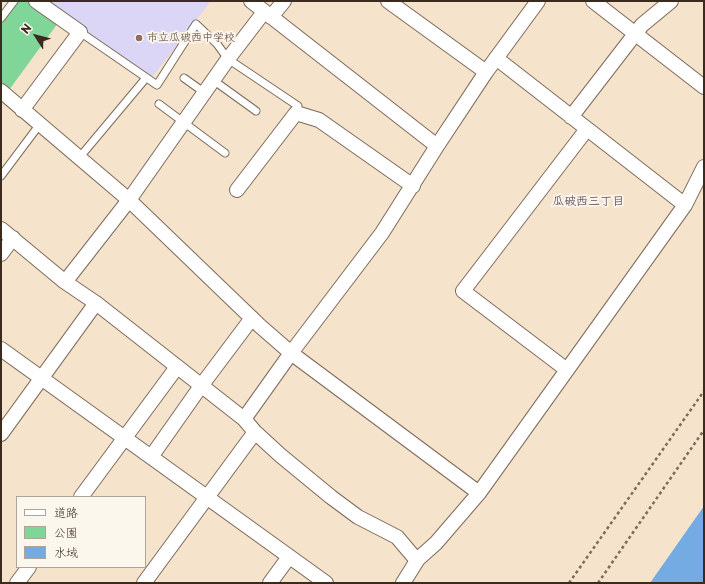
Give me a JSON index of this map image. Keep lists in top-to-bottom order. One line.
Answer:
{"districts":["瓜破西三丁目"],"places":["市立瓜破西中学校"],"legend":["道路","公園","水域"],"north":"top left"}
